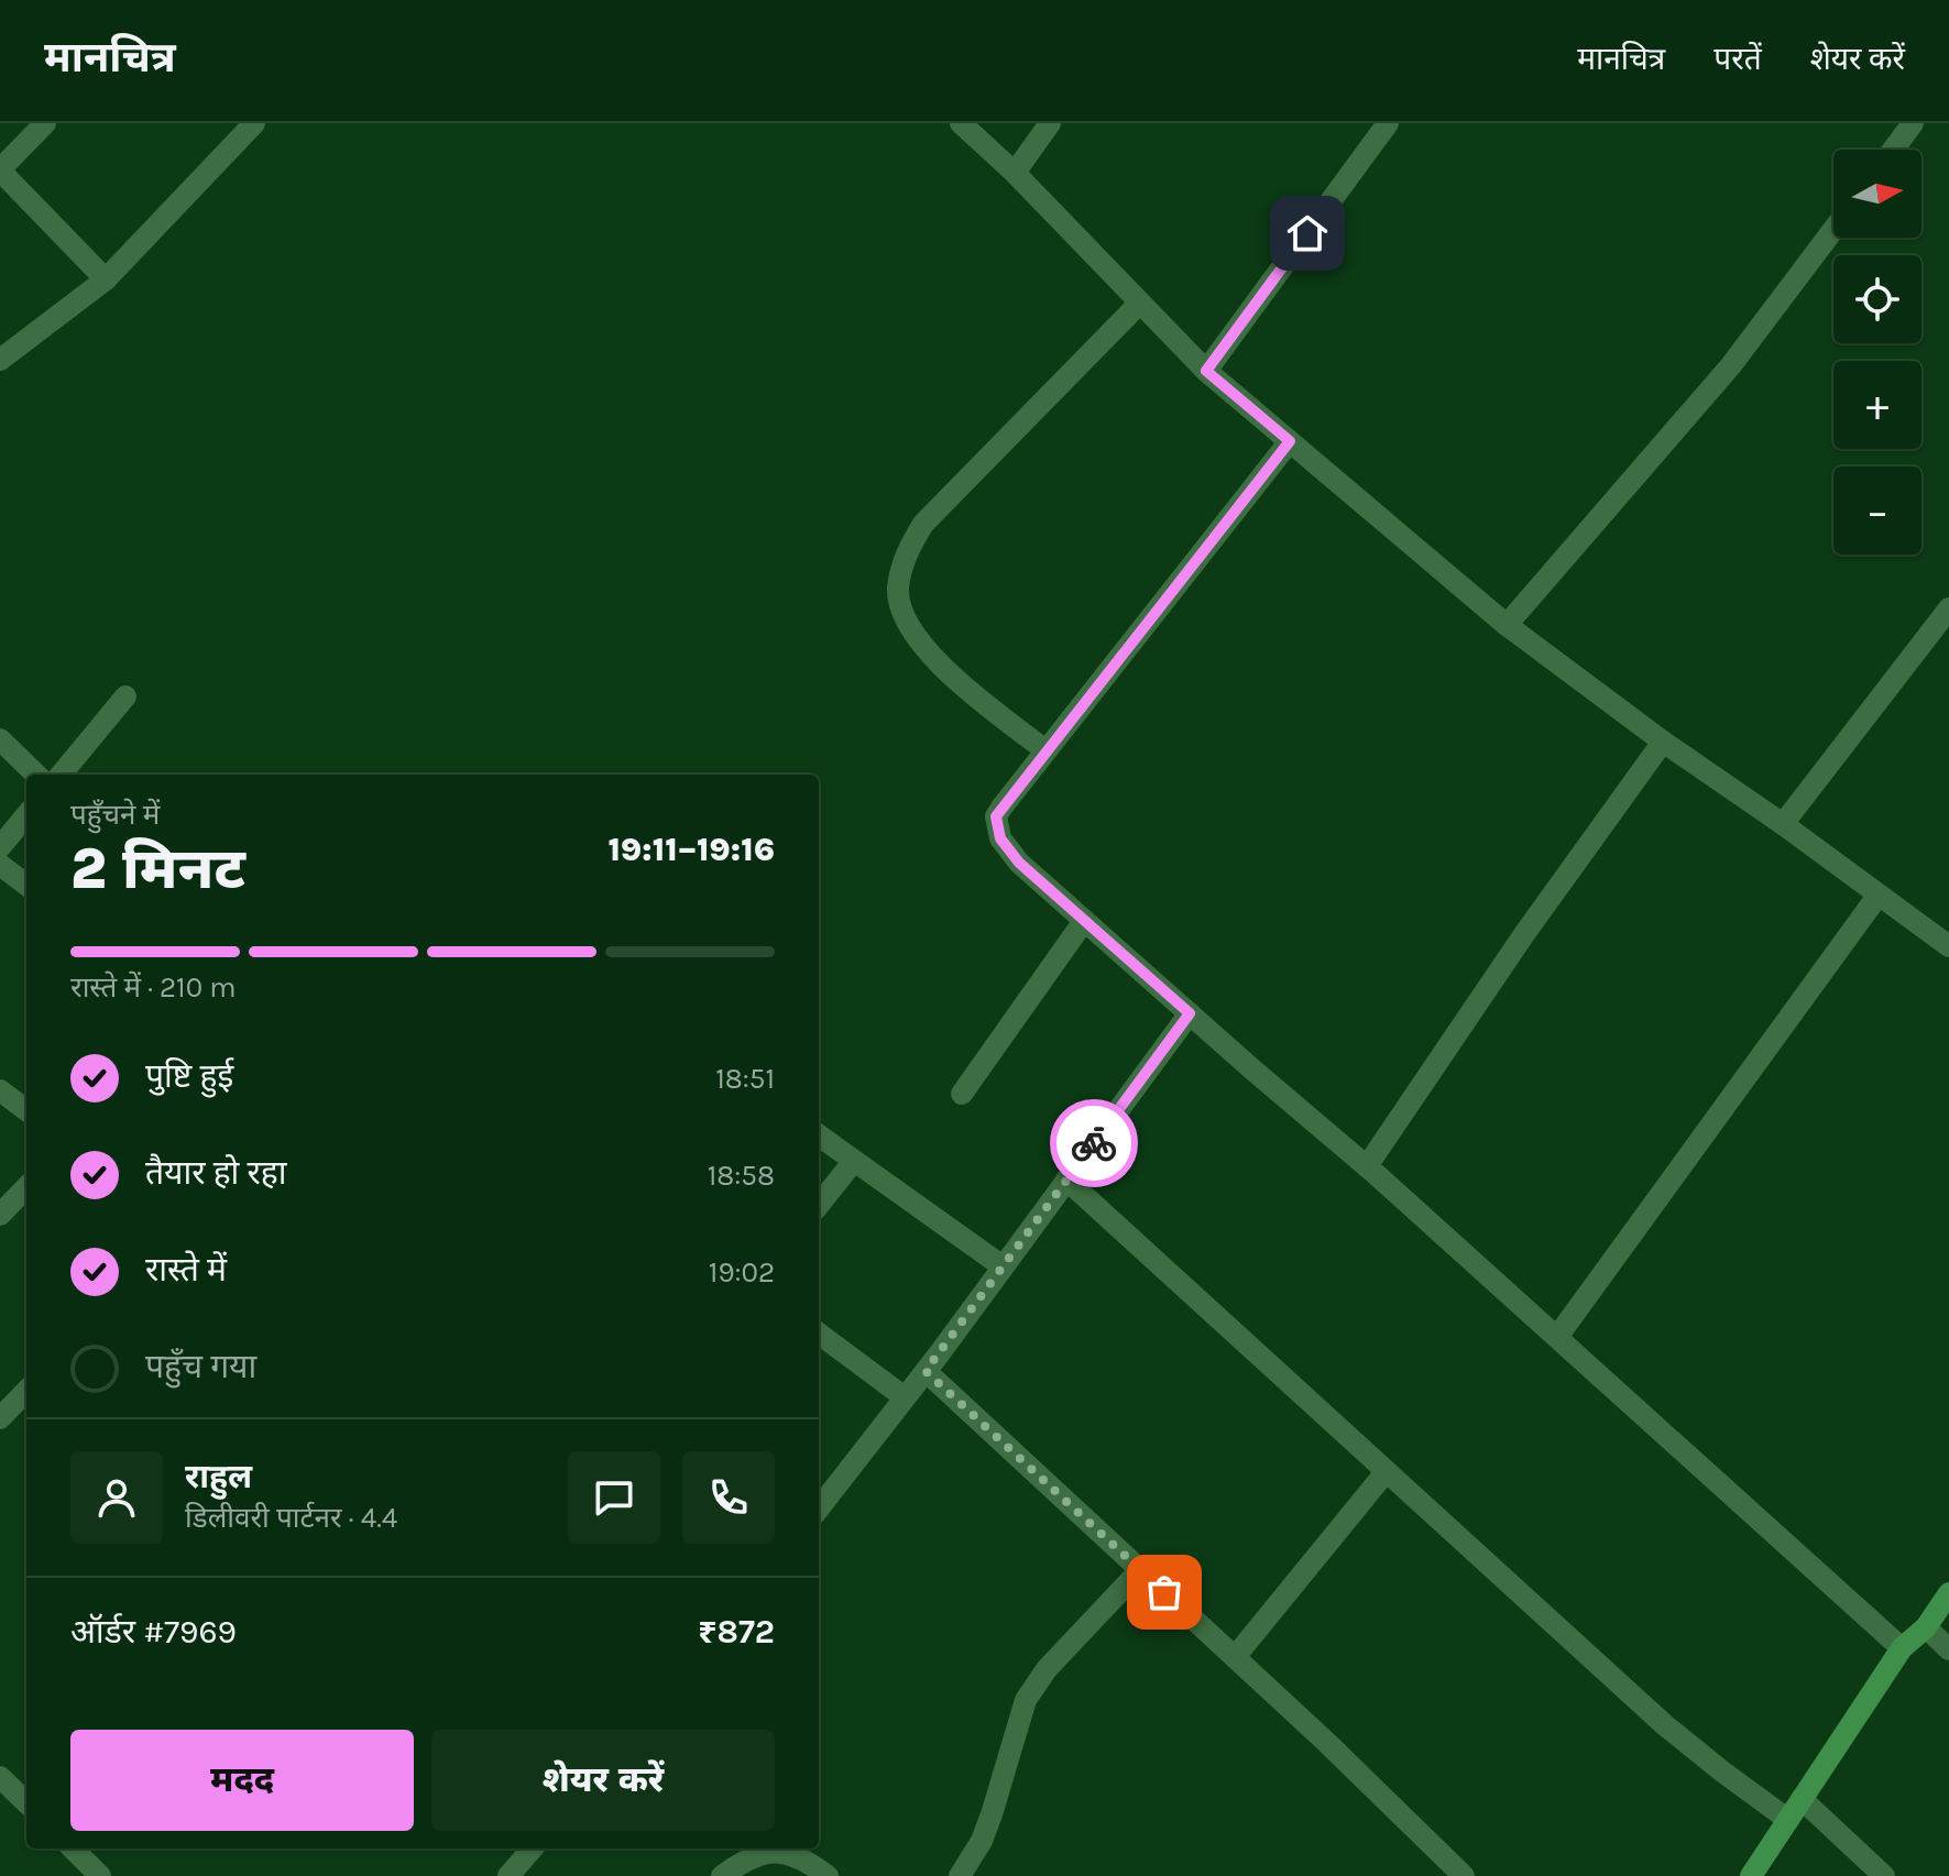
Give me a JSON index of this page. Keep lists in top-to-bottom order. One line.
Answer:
{"north":"right","page":{"header":"मानचित्र","nav":["मानचित्र","परतें","शेयर करें"],"map_buttons":["+","−"],"heading":["2 मिनट","पहुँचने में","19:11–19:16"],"panel":["राहुल","डिलीवरी पार्टनर · 4.4","ऑर्डर #7969","₹872"],"bar":"रास्ते में · 210 m","list":[["पुष्टि हुई","18:51"],["तैयार हो रहा","18:58"],["रास्ते में","19:02"],"पहुँच गया"],"buttons":["मदद","शेयर करें"]}}
